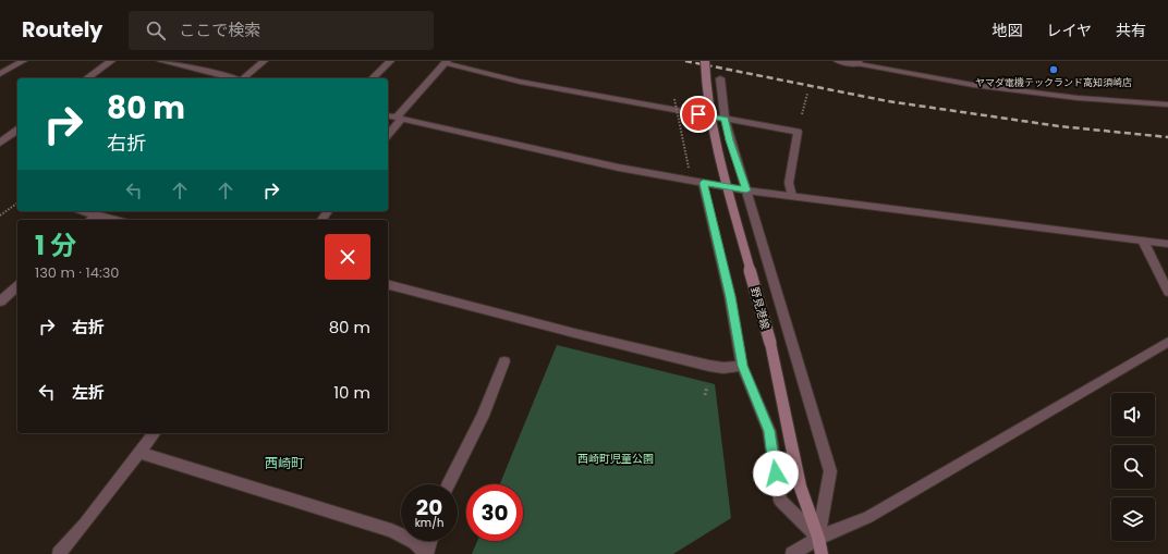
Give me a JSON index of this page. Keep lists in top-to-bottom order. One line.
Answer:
{"streets":{"main road":["野見港線"]},"districts":["西崎町"],"parks":["西崎町児童公園"],"places":["ヤマダ電機テックランド高知須崎店"],"page":{"header":"Routely","search":"ここで検索","nav":["地図","レイヤ","共有"],"turn":["80 m","右折"],"heading":["1 分","130 m · 14:30"],"list":[{"name":"右折","value":"80 m"},{"name":"左折","value":"10 m"}],"speed":"20 km/h","limit":"30"}}
